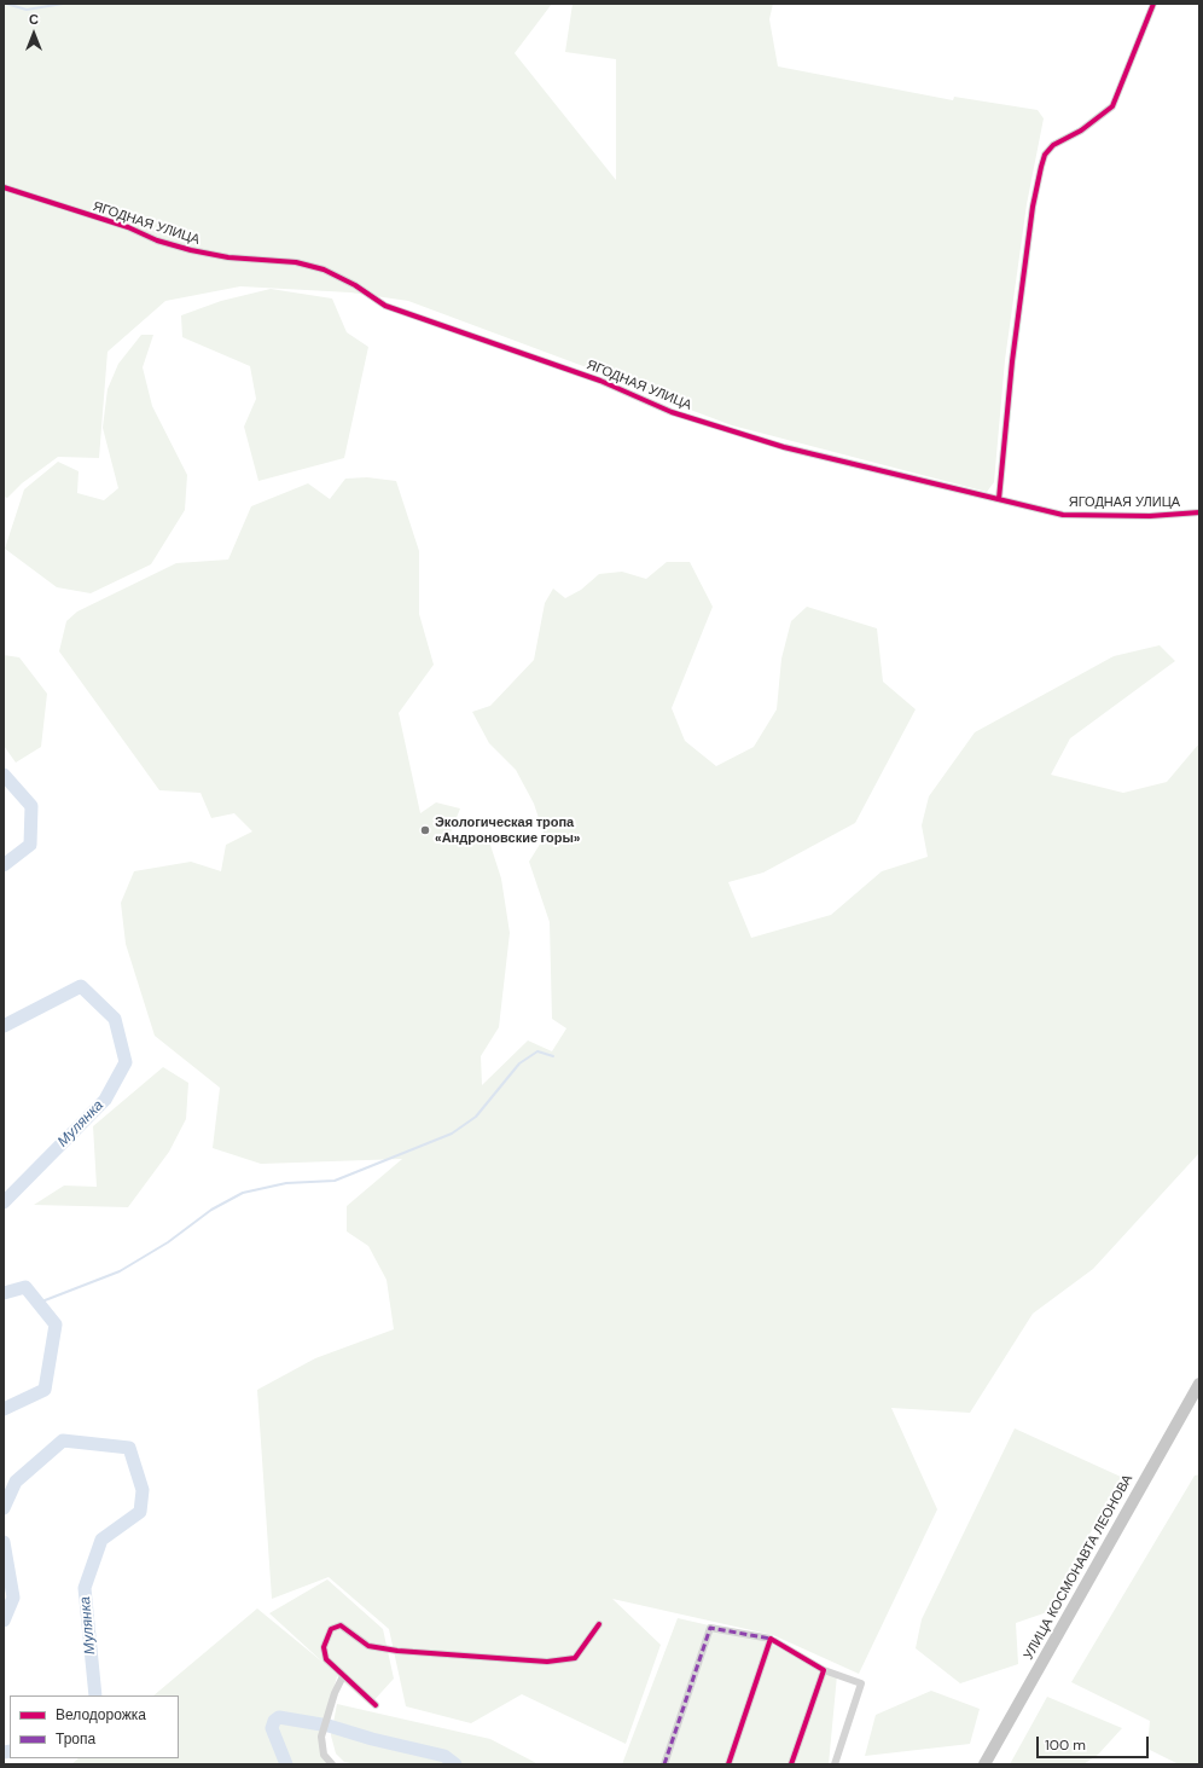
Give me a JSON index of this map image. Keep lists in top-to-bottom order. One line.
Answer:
{"streets":{"main road":["УЛИЦА КОСМОНАВТА ЛЕОНОВА"],"street":["ЯГОДНАЯ УЛИЦА"]},"water":["Мулянка"],"places":["Экологическая тропа «Андроновские горы»"],"legend":["Велодорожка","Тропа"],"scale_bar":"100 m","north":"top"}
